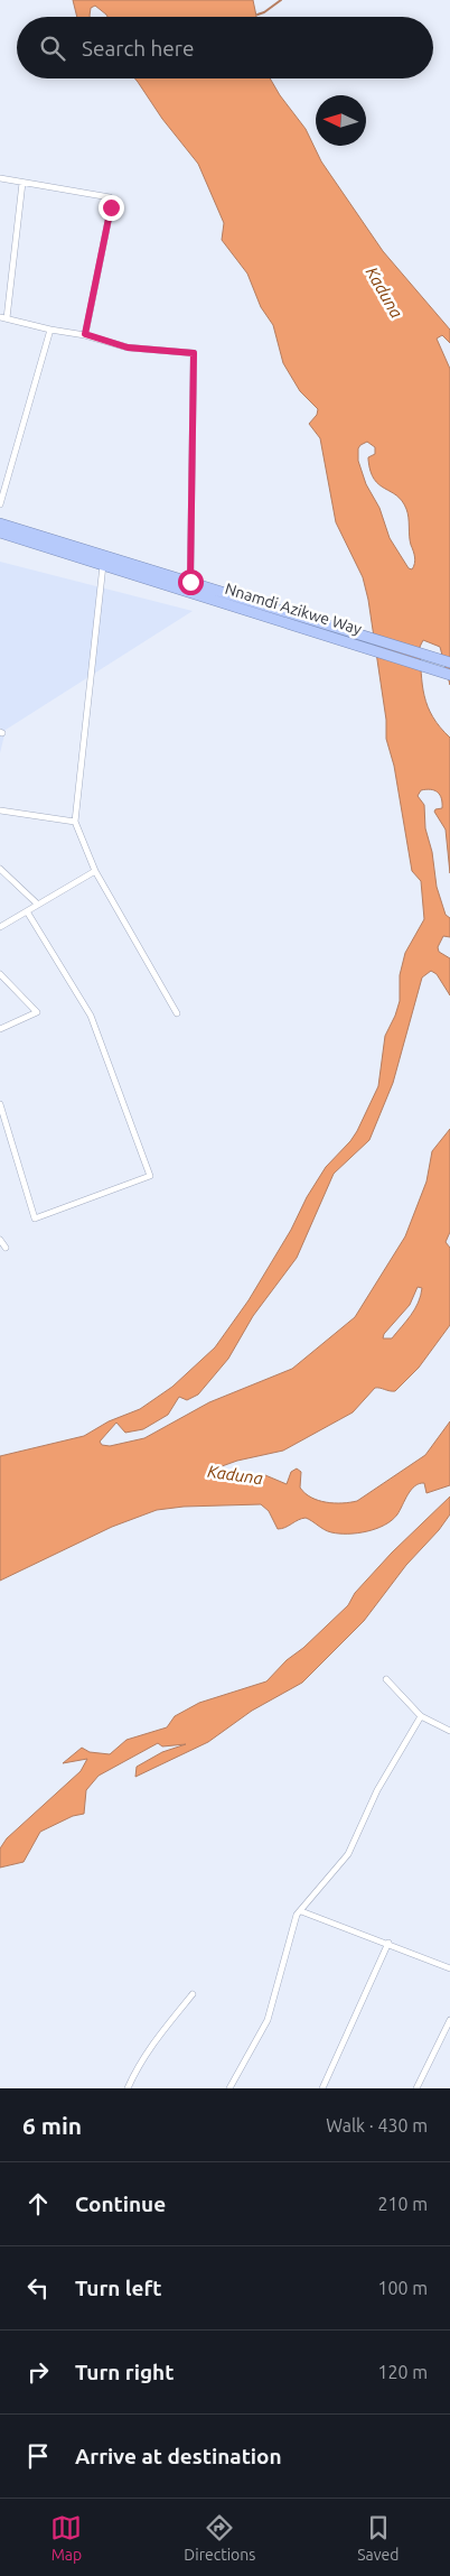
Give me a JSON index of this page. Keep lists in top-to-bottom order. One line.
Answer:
{"streets":{"highway":["Nnamdi Azikwe Way"]},"water":["Kaduna"],"north":"left","page":{"search":"Search here","heading":["6 min","Walk · 430 m"],"list":[["Continue","210 m"],["Turn left","100 m"],["Turn right","120 m"],"Arrive at destination"],"nav":["Map","Directions","Saved"]}}
